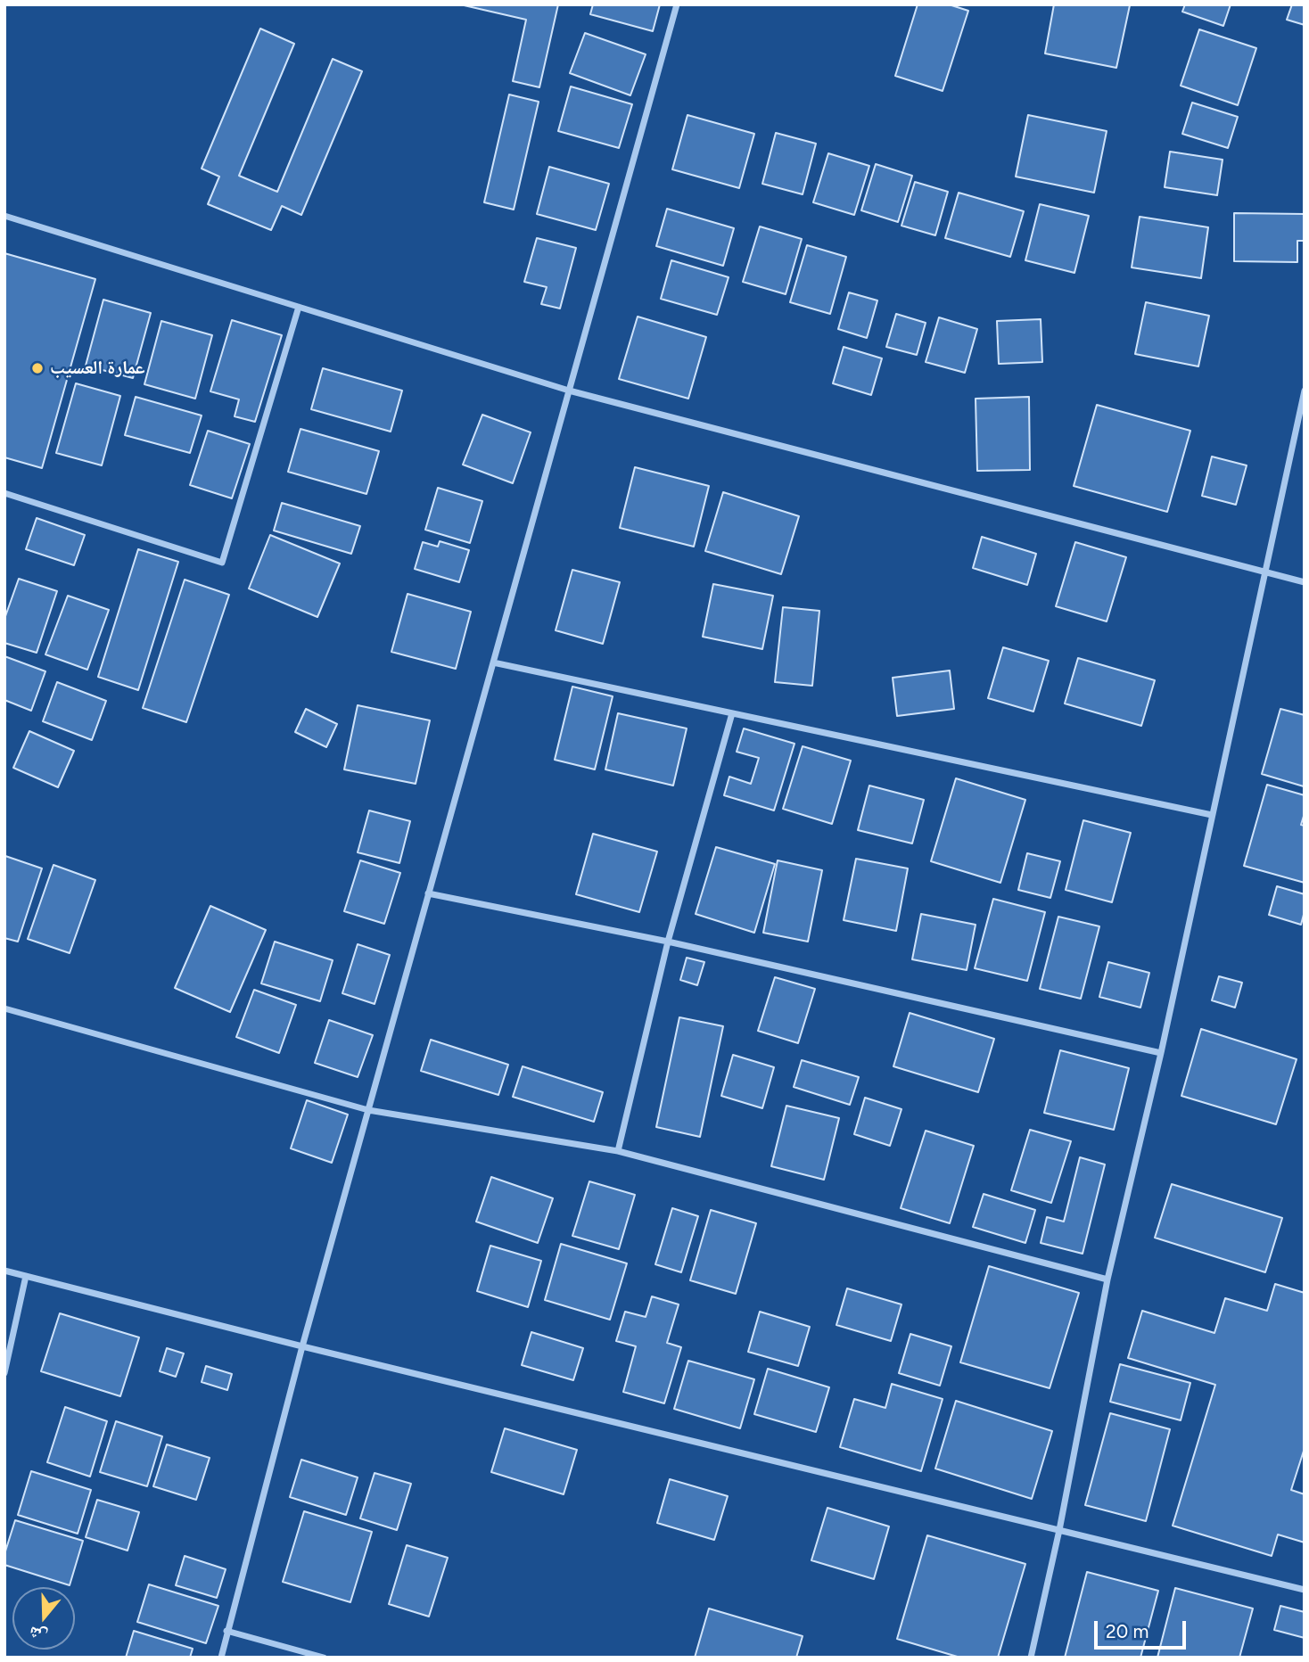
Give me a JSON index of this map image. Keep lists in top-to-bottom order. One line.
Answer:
{"places":["عمارة العسيب"],"scale_bar":"20 m","north":"bottom"}
